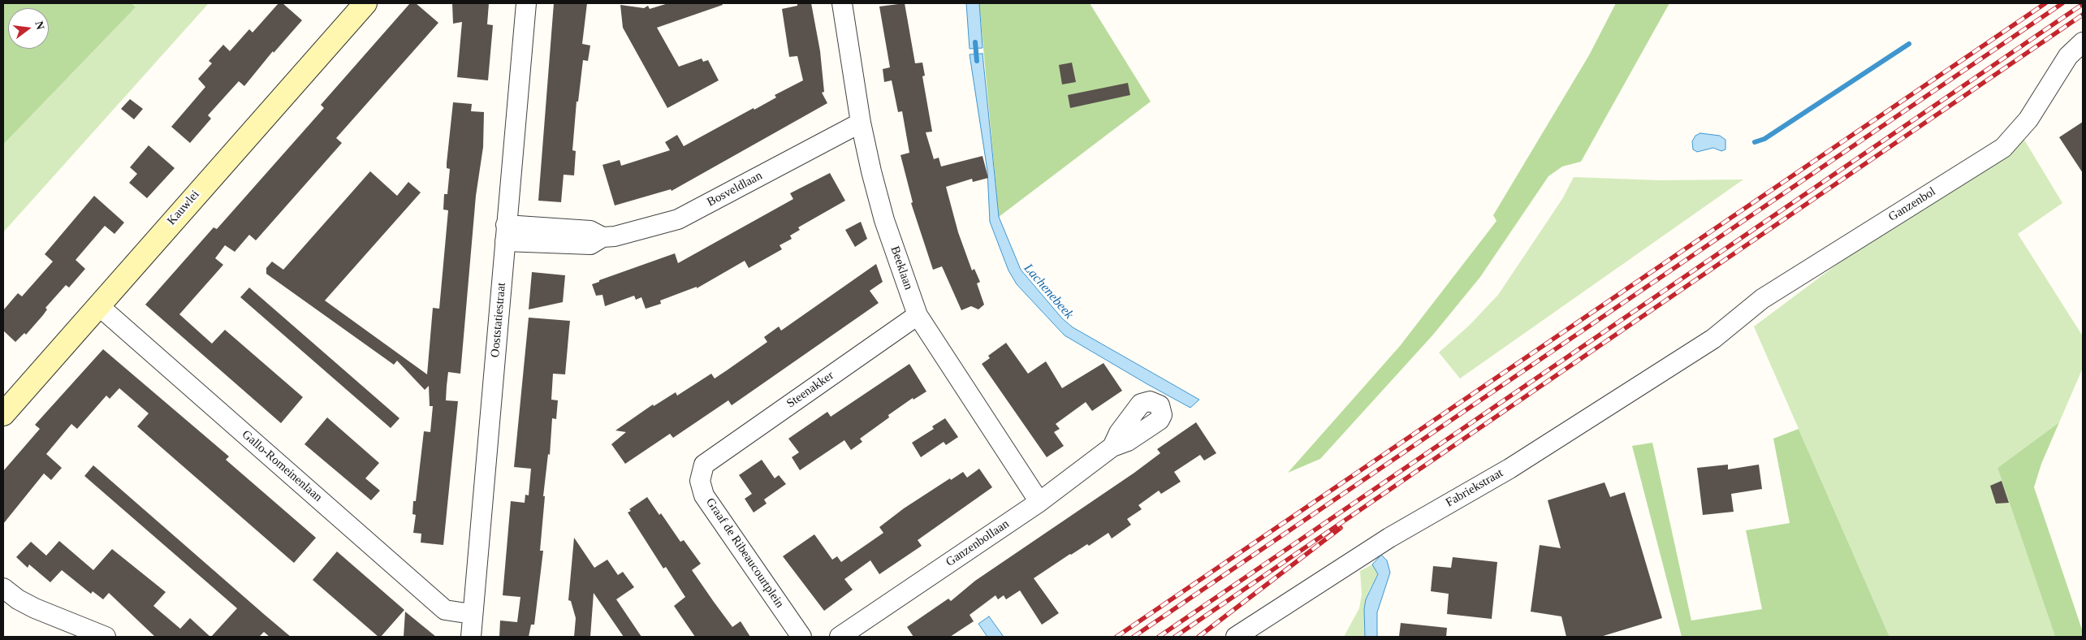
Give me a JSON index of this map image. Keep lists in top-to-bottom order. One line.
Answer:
{"streets":{"street":["Bosveldlaan","Ganzenbol","Kauwlei","Beeklaan","Ooststatiestraat","Steenakker","Gallo-Romeinenlaan","Fabriekstraat","Ganzenbollaan","Graaf de Ribeaucourtplein"]},"crossings":[["Bosveldlaan","Beeklaan"],["Bosveldlaan","Ooststatiestraat"],["Ganzenbol","Fabriekstraat"],["Kauwlei","Gallo-Romeinenlaan"],["Beeklaan","Steenakker"],["Beeklaan","Ganzenbollaan"],["Ooststatiestraat","Gallo-Romeinenlaan"],["Steenakker","Graaf de Ribeaucourtplein"]],"water":["Lachenebeek"],"north":"right"}
